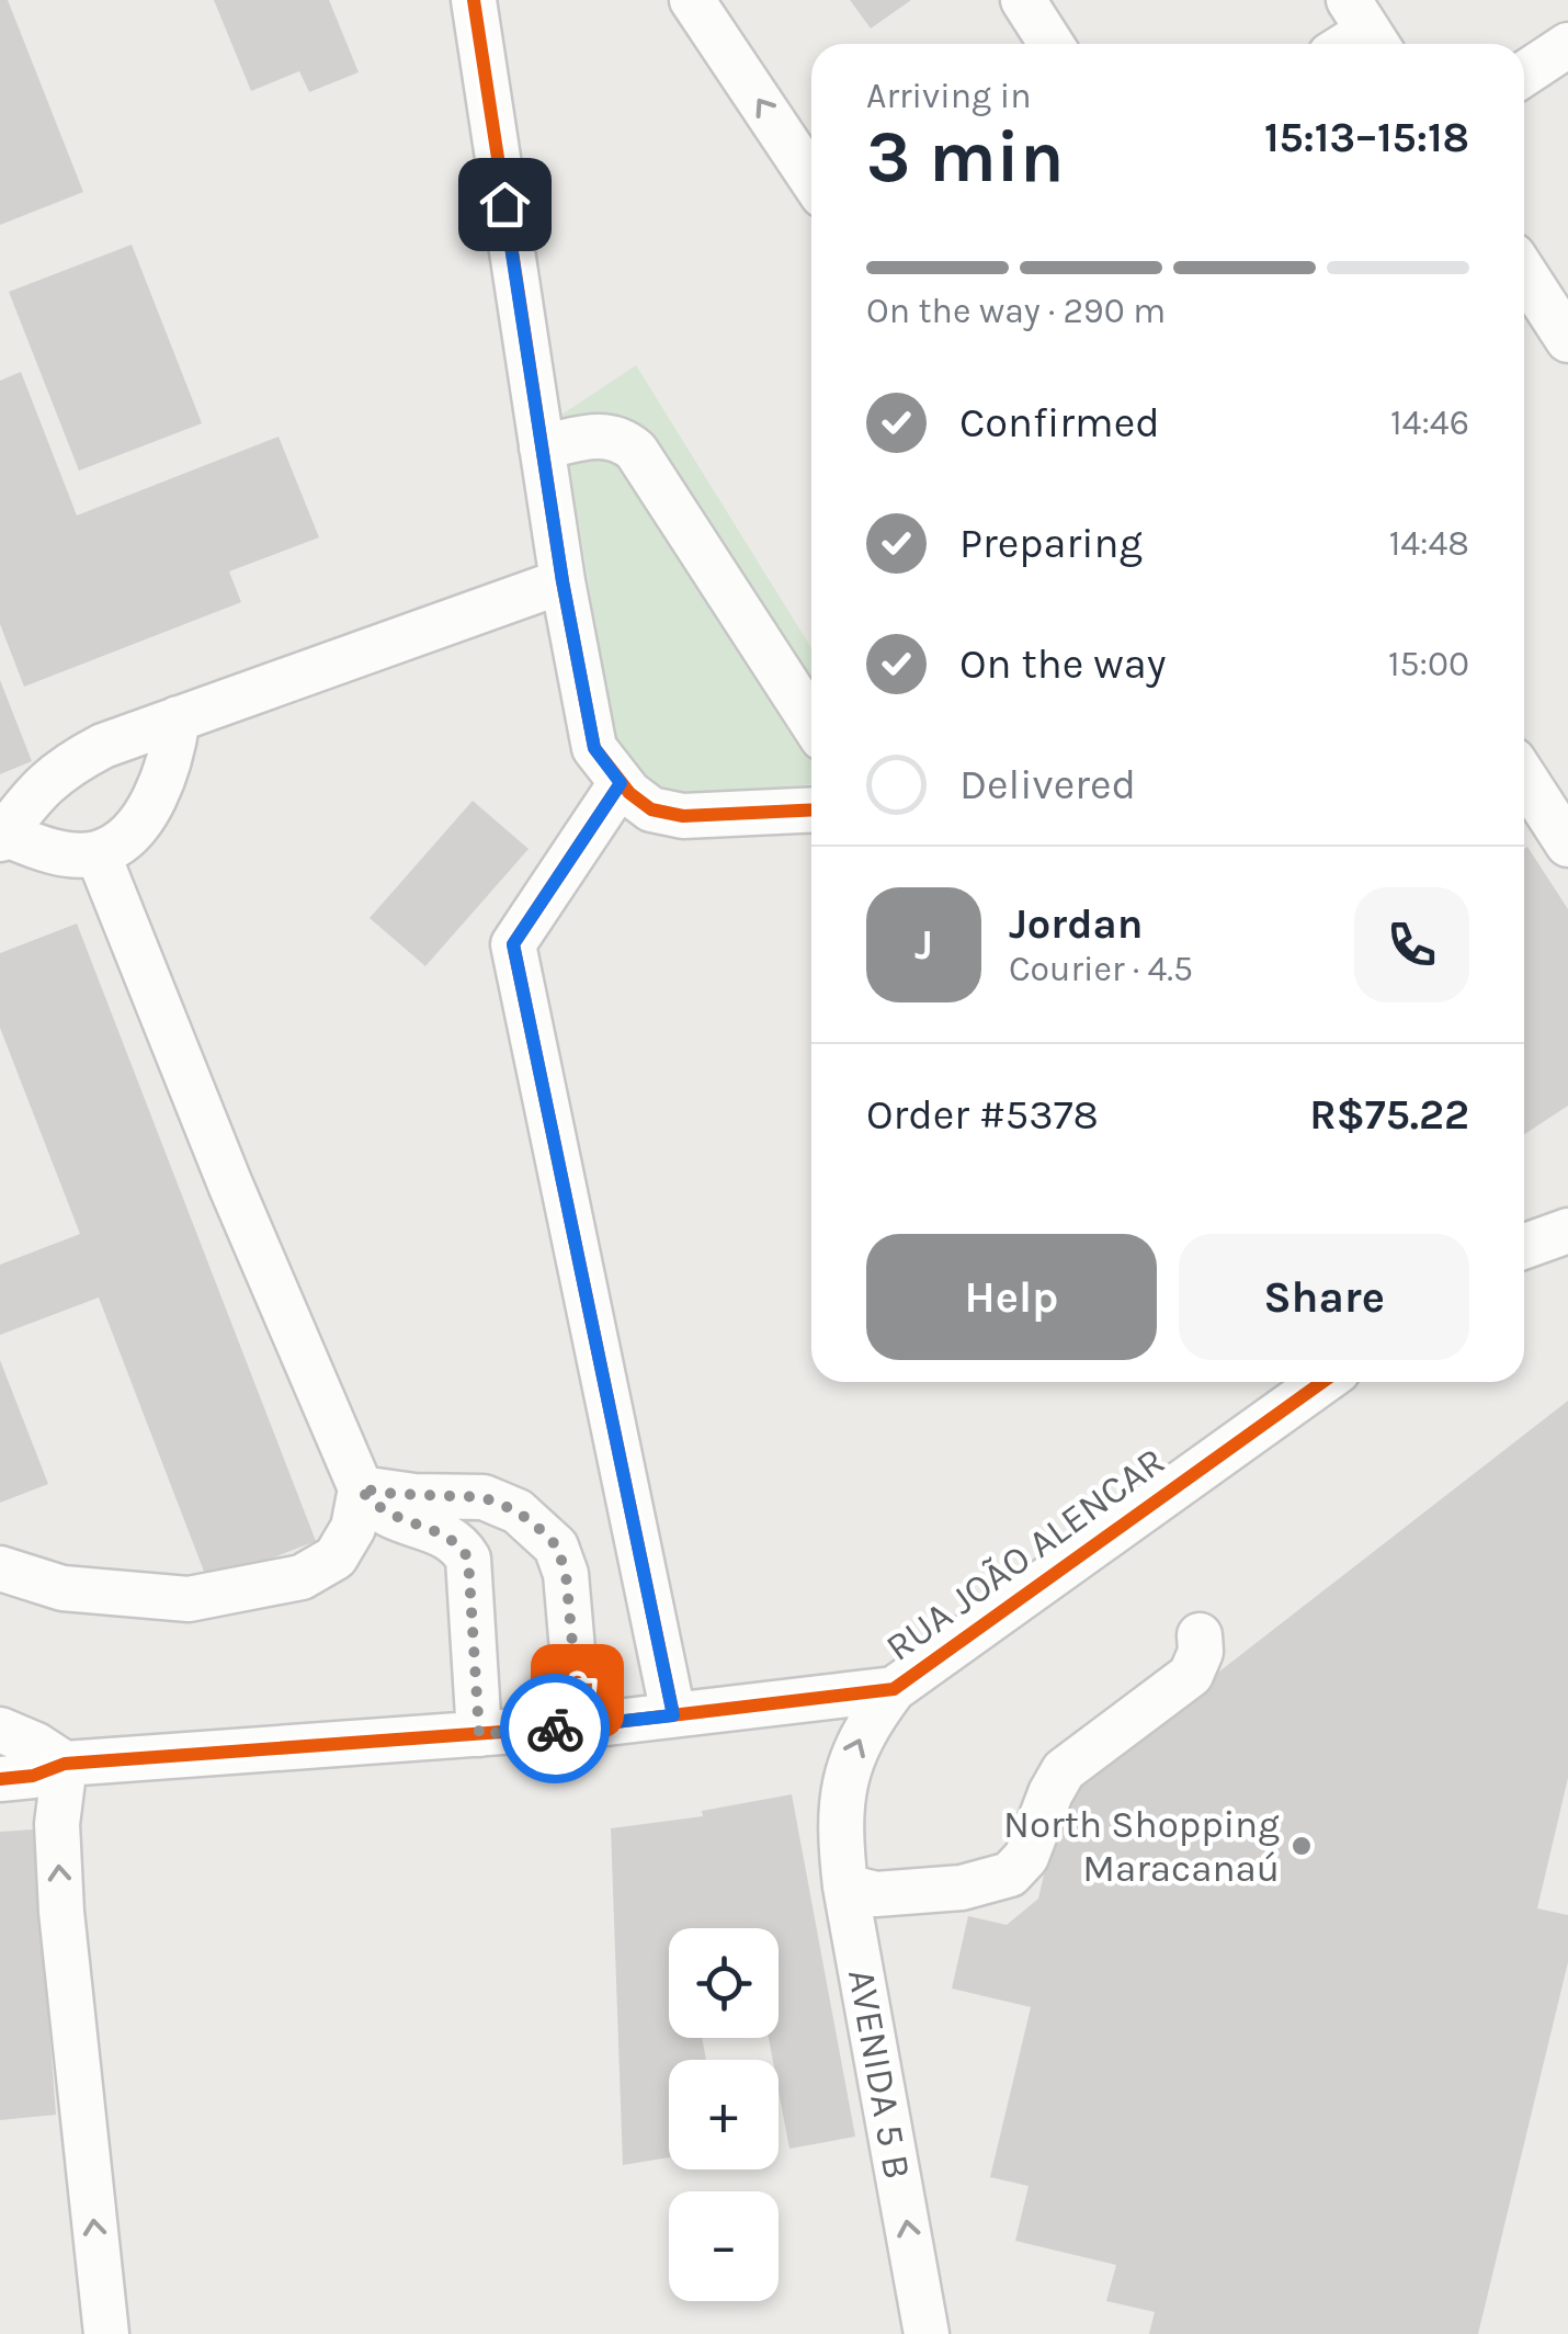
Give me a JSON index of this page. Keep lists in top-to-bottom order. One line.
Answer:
{"streets":{"street":["RUA JOÃO ALENCAR","AVENIDA 5 B"]},"crossings":[["RUA JOÃO ALENCAR","AVENIDA 5 B"]],"places":["North Shopping Maracanaú"],"page":{"heading":["3 min","Arriving in","15:13–15:18"],"panel":["Jordan","Courier · 4.5","Order #5378","R$75.22"],"bar":"On the way · 290 m","list":[["Confirmed","14:46"],["Preparing","14:48"],["On the way","15:00"],"Delivered"],"round":"J","buttons":["Help","Share"],"map_buttons":["+","−"]}}
